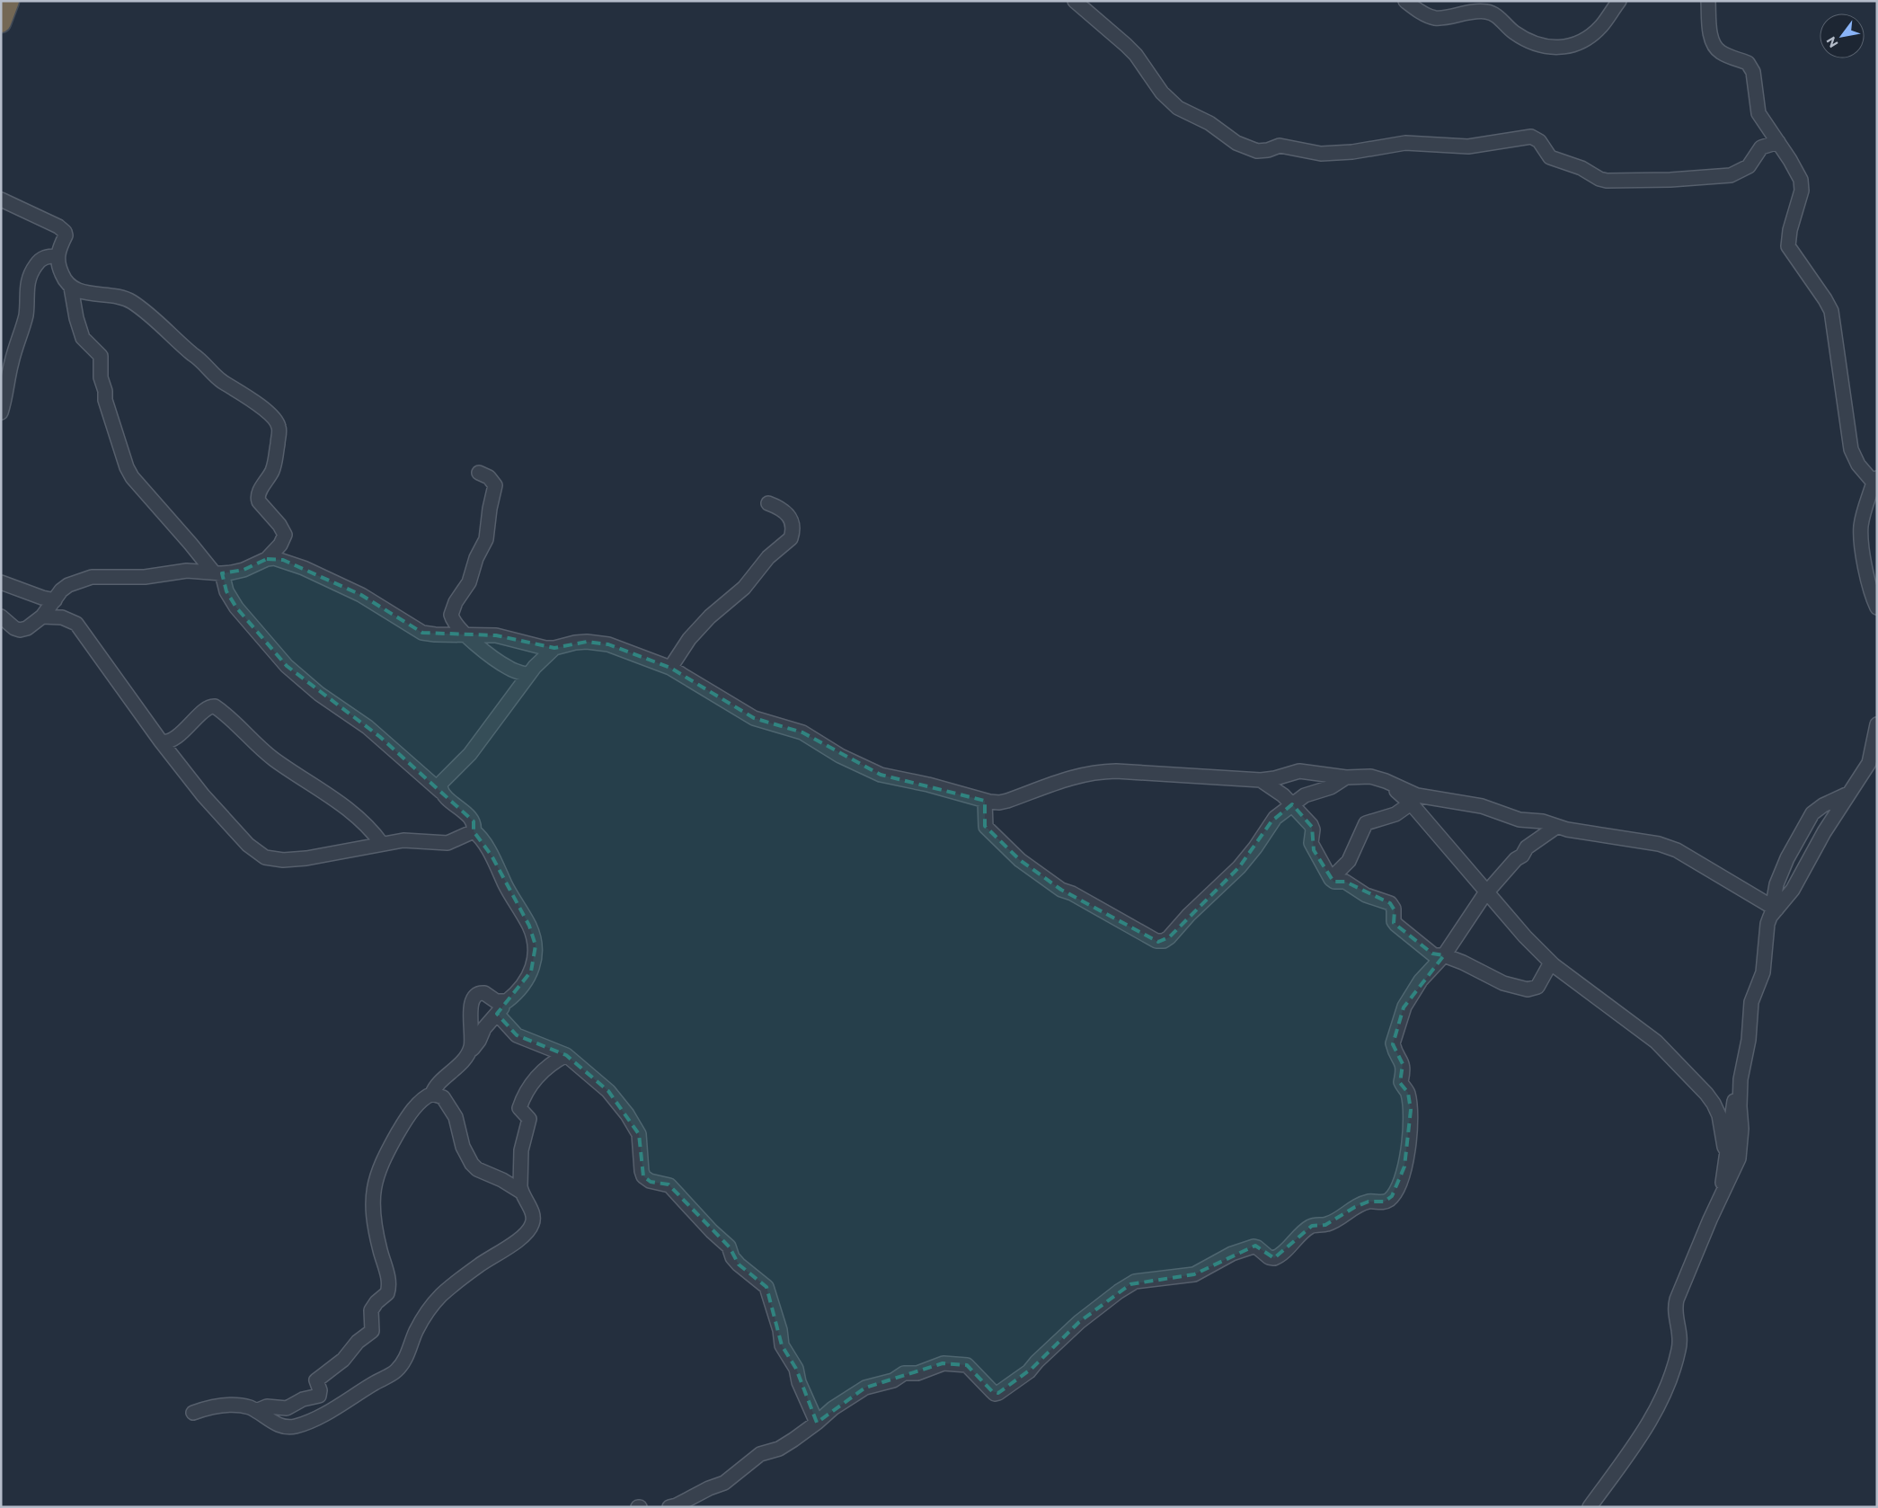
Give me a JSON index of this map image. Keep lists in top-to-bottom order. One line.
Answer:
{"north":"bottom left"}
